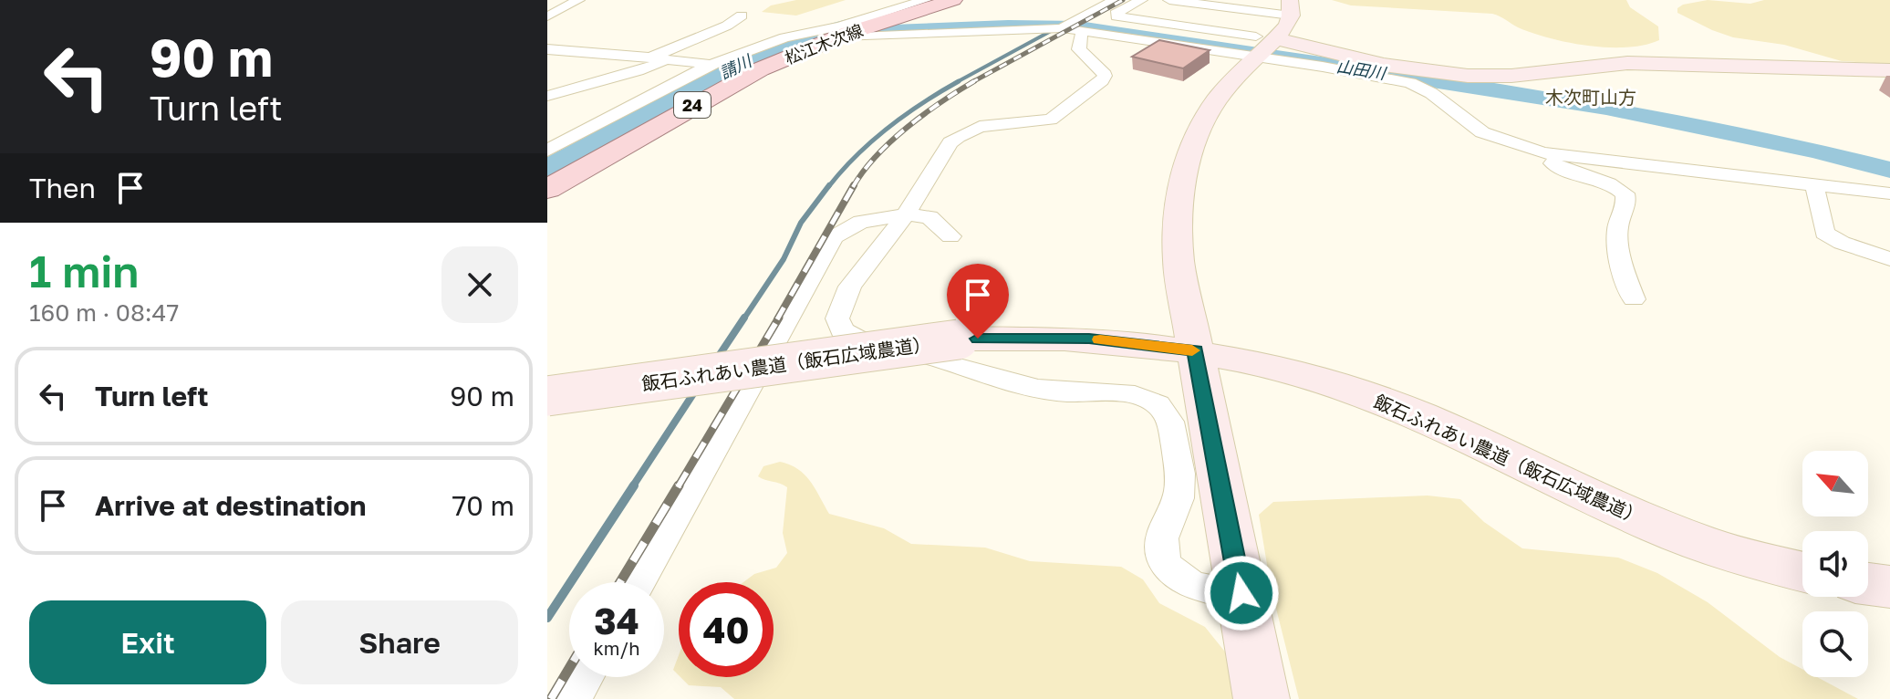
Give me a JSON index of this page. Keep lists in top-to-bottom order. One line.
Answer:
{"streets":{"main road":["松江木次線","24"],"street":["飯石ふれあい農道（飯石広域農道）"]},"districts":["木次町山方"],"water":["請川","山田川"],"north":"top left","page":{"turn":["90 m","Turn left"],"then":"Then","heading":["1 min","160 m · 08:47"],"list":[{"name":"Turn left","value":"90 m"},{"name":"Arrive at destination","value":"70 m"}],"speed":"34 km/h","limit":"40","buttons":["Exit","Share"]}}
